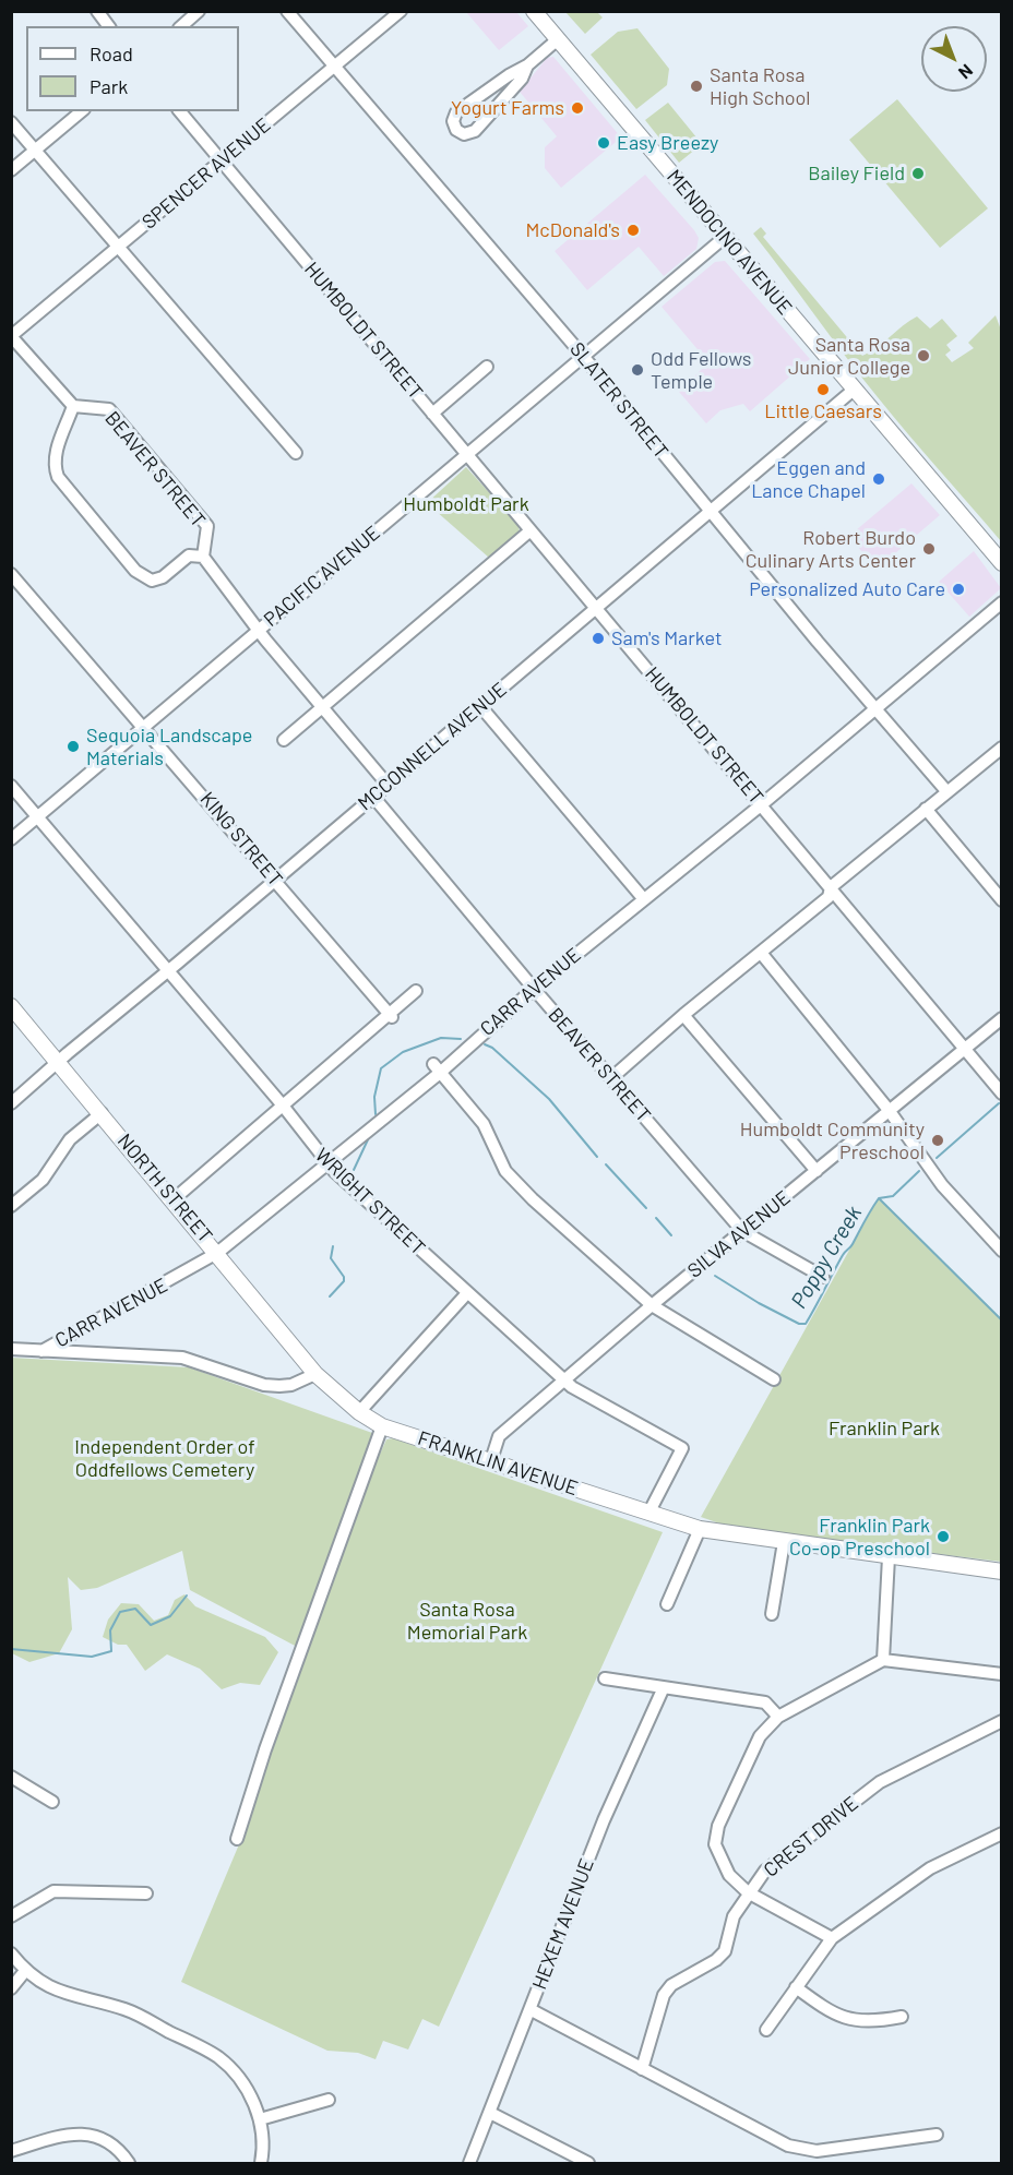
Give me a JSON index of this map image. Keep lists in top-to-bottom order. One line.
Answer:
{"streets":{"main road":["MENDOCINO AVENUE","NORTH STREET","FRANKLIN AVENUE"],"street":["SPENCER AVENUE","HUMBOLDT STREET","SLATER STREET","BEAVER STREET","PACIFIC AVENUE","MCCONNELL AVENUE","KING STREET","CARR AVENUE","WRIGHT STREET","SILVA AVENUE","CREST DRIVE","HEXEM AVENUE"]},"crossings":[["SPENCER AVENUE","HUMBOLDT STREET"],["SPENCER AVENUE","SLATER STREET"],["MENDOCINO AVENUE","PACIFIC AVENUE"],["MENDOCINO AVENUE","MCCONNELL AVENUE"],["HUMBOLDT STREET","PACIFIC AVENUE"],["HUMBOLDT STREET","MCCONNELL AVENUE"],["HUMBOLDT STREET","CARR AVENUE"],["HUMBOLDT STREET","SILVA AVENUE"],["SLATER STREET","PACIFIC AVENUE"],["SLATER STREET","MCCONNELL AVENUE"],["SLATER STREET","CARR AVENUE"],["BEAVER STREET","PACIFIC AVENUE"],["BEAVER STREET","MCCONNELL AVENUE"],["BEAVER STREET","CARR AVENUE"],["BEAVER STREET","SILVA AVENUE"],["PACIFIC AVENUE","KING STREET"],["PACIFIC AVENUE","WRIGHT STREET"],["MCCONNELL AVENUE","KING STREET"],["MCCONNELL AVENUE","NORTH STREET"],["MCCONNELL AVENUE","WRIGHT STREET"],["CARR AVENUE","NORTH STREET"],["CARR AVENUE","WRIGHT STREET"],["NORTH STREET","FRANKLIN AVENUE"],["WRIGHT STREET","SILVA AVENUE"],["WRIGHT STREET","FRANKLIN AVENUE"],["SILVA AVENUE","FRANKLIN AVENUE"]],"water":["Poppy Creek"],"parks":["Humboldt Park","Franklin Park","Independent Order of Oddfellows Cemetery","Santa Rosa Memorial Park"],"places":["Santa Rosa High School","Yogurt Farms","Easy Breezy","Bailey Field","McDonald's","Santa Rosa Junior College","Odd Fellows Temple","Little Caesars","Eggen and Lance Chapel","Robert Burdo Culinary Arts Center","Personalized Auto Care","Sam's Market","Sequoia Landscape Materials","Humboldt Community Preschool","Franklin Park Co-op Preschool"],"legend":["Road","Park"],"north":"bottom right"}
